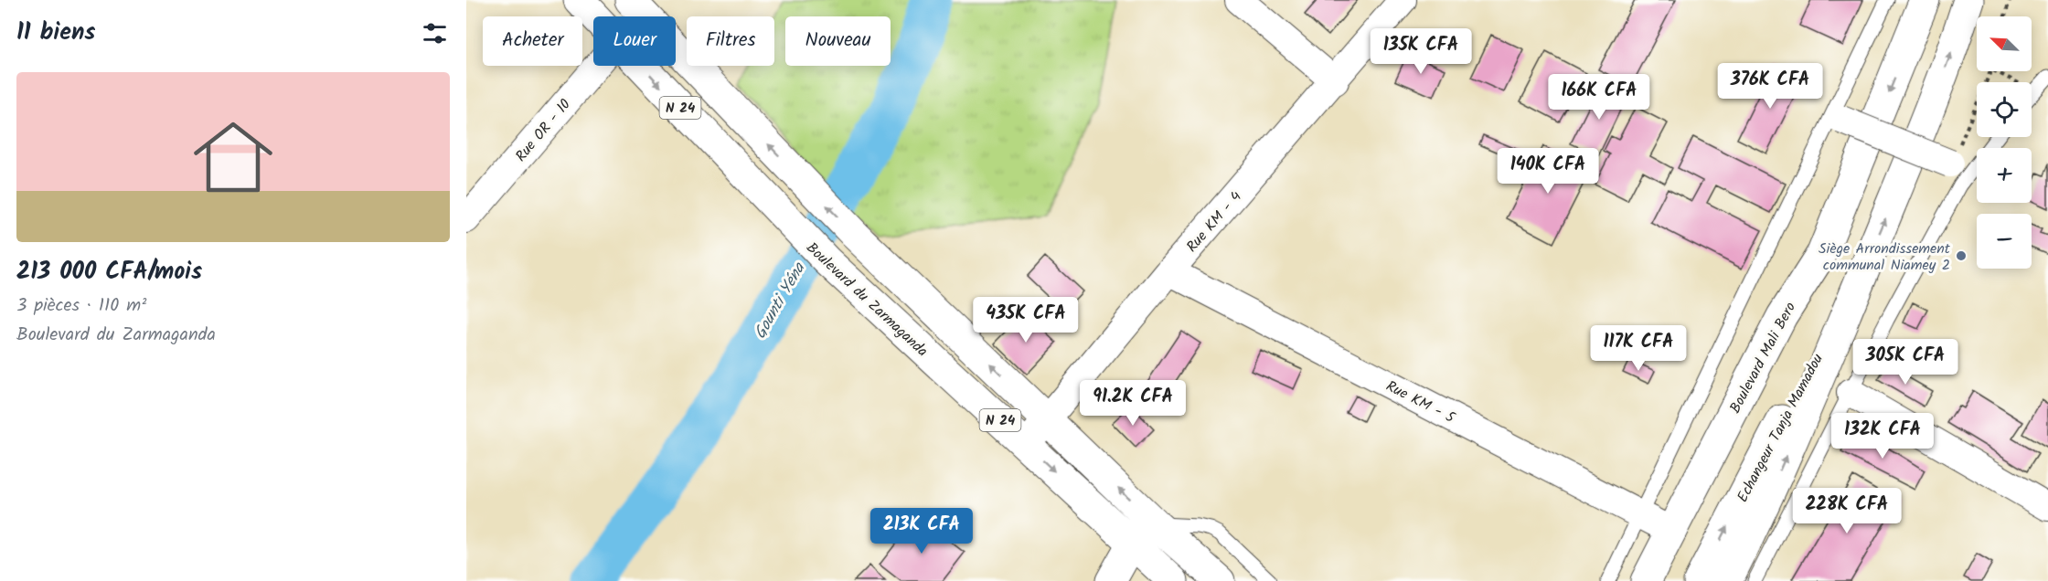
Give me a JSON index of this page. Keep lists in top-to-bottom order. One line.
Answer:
{"streets":{"main road":["N 24","Boulevard du Zarmaganda","Boulevard Mali Bero","Echangeur Tanja Mamadou"],"street":["Rue OR - 10","Rue KM - 4","Rue KM - 5"]},"crossings":[["N 24","Rue KM - 4"],["Rue KM - 4","Boulevard du Zarmaganda"],["Rue KM - 4","Rue KM - 5"],["Boulevard Mali Bero","Rue KM - 5"]],"water":["Gounti Yéna"],"places":["Siège Arrondissement communal Niamey 2"],"north":"top left","page":{"heading":"11 biens","map_buttons":["+","−"],"chip":["Acheter","Louer","Filtres","Nouveau"],"price":["135K CFA","376K CFA","166K CFA","140K CFA","435K CFA","117K CFA","305K CFA","91.2K CFA","132K CFA","228K CFA","213K CFA"],"list":[{"name":"213 000 CFA/mois","note":"3 pièces · 110 m² · Boulevard du Zarmaganda"}]}}
